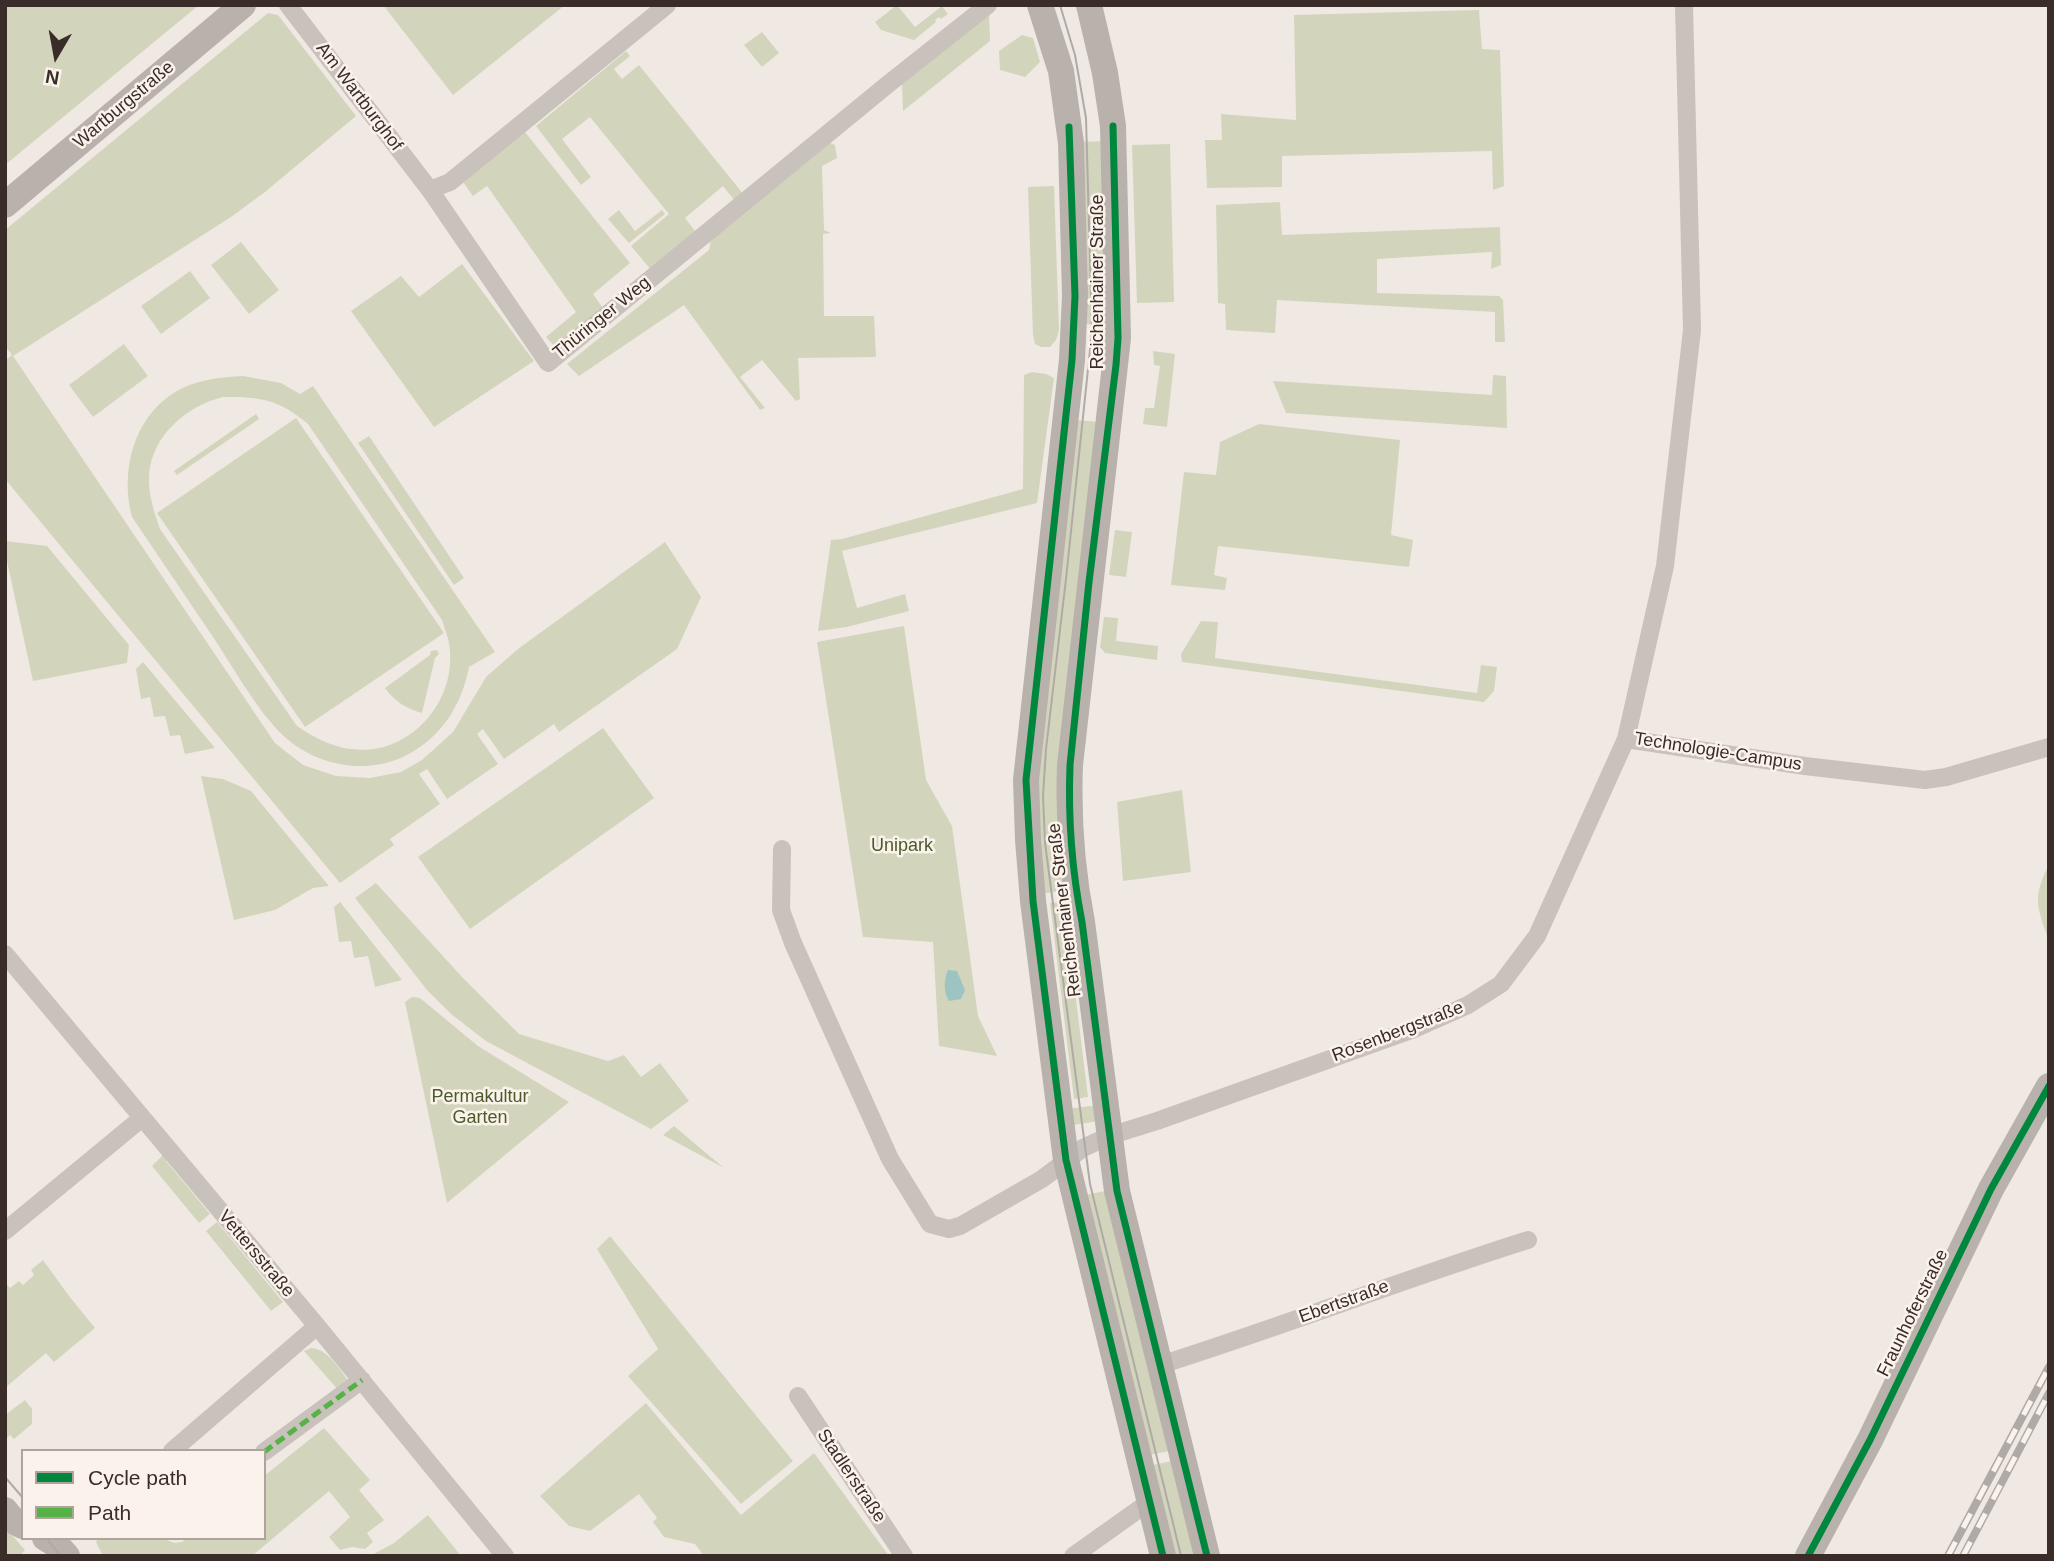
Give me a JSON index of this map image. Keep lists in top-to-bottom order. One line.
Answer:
{"streets":{"street":["Am Wartburghof","Wartburgstraße","Reichenhainer Straße","Thüringer Weg","Technologie-Campus","Rosenbergstraße","Vettersstraße","Ebertstraße","Fraunhoferstraße","Stadlerstraße"]},"crossings":[["Am Wartburghof","Thüringer Weg"],["Reichenhainer Straße","Rosenbergstraße"],["Reichenhainer Straße","Ebertstraße"],["Technologie-Campus","Rosenbergstraße"]],"parks":["Unipark","Permakultur Garten"],"legend":["Cycle path","Path"],"north":"bottom"}
